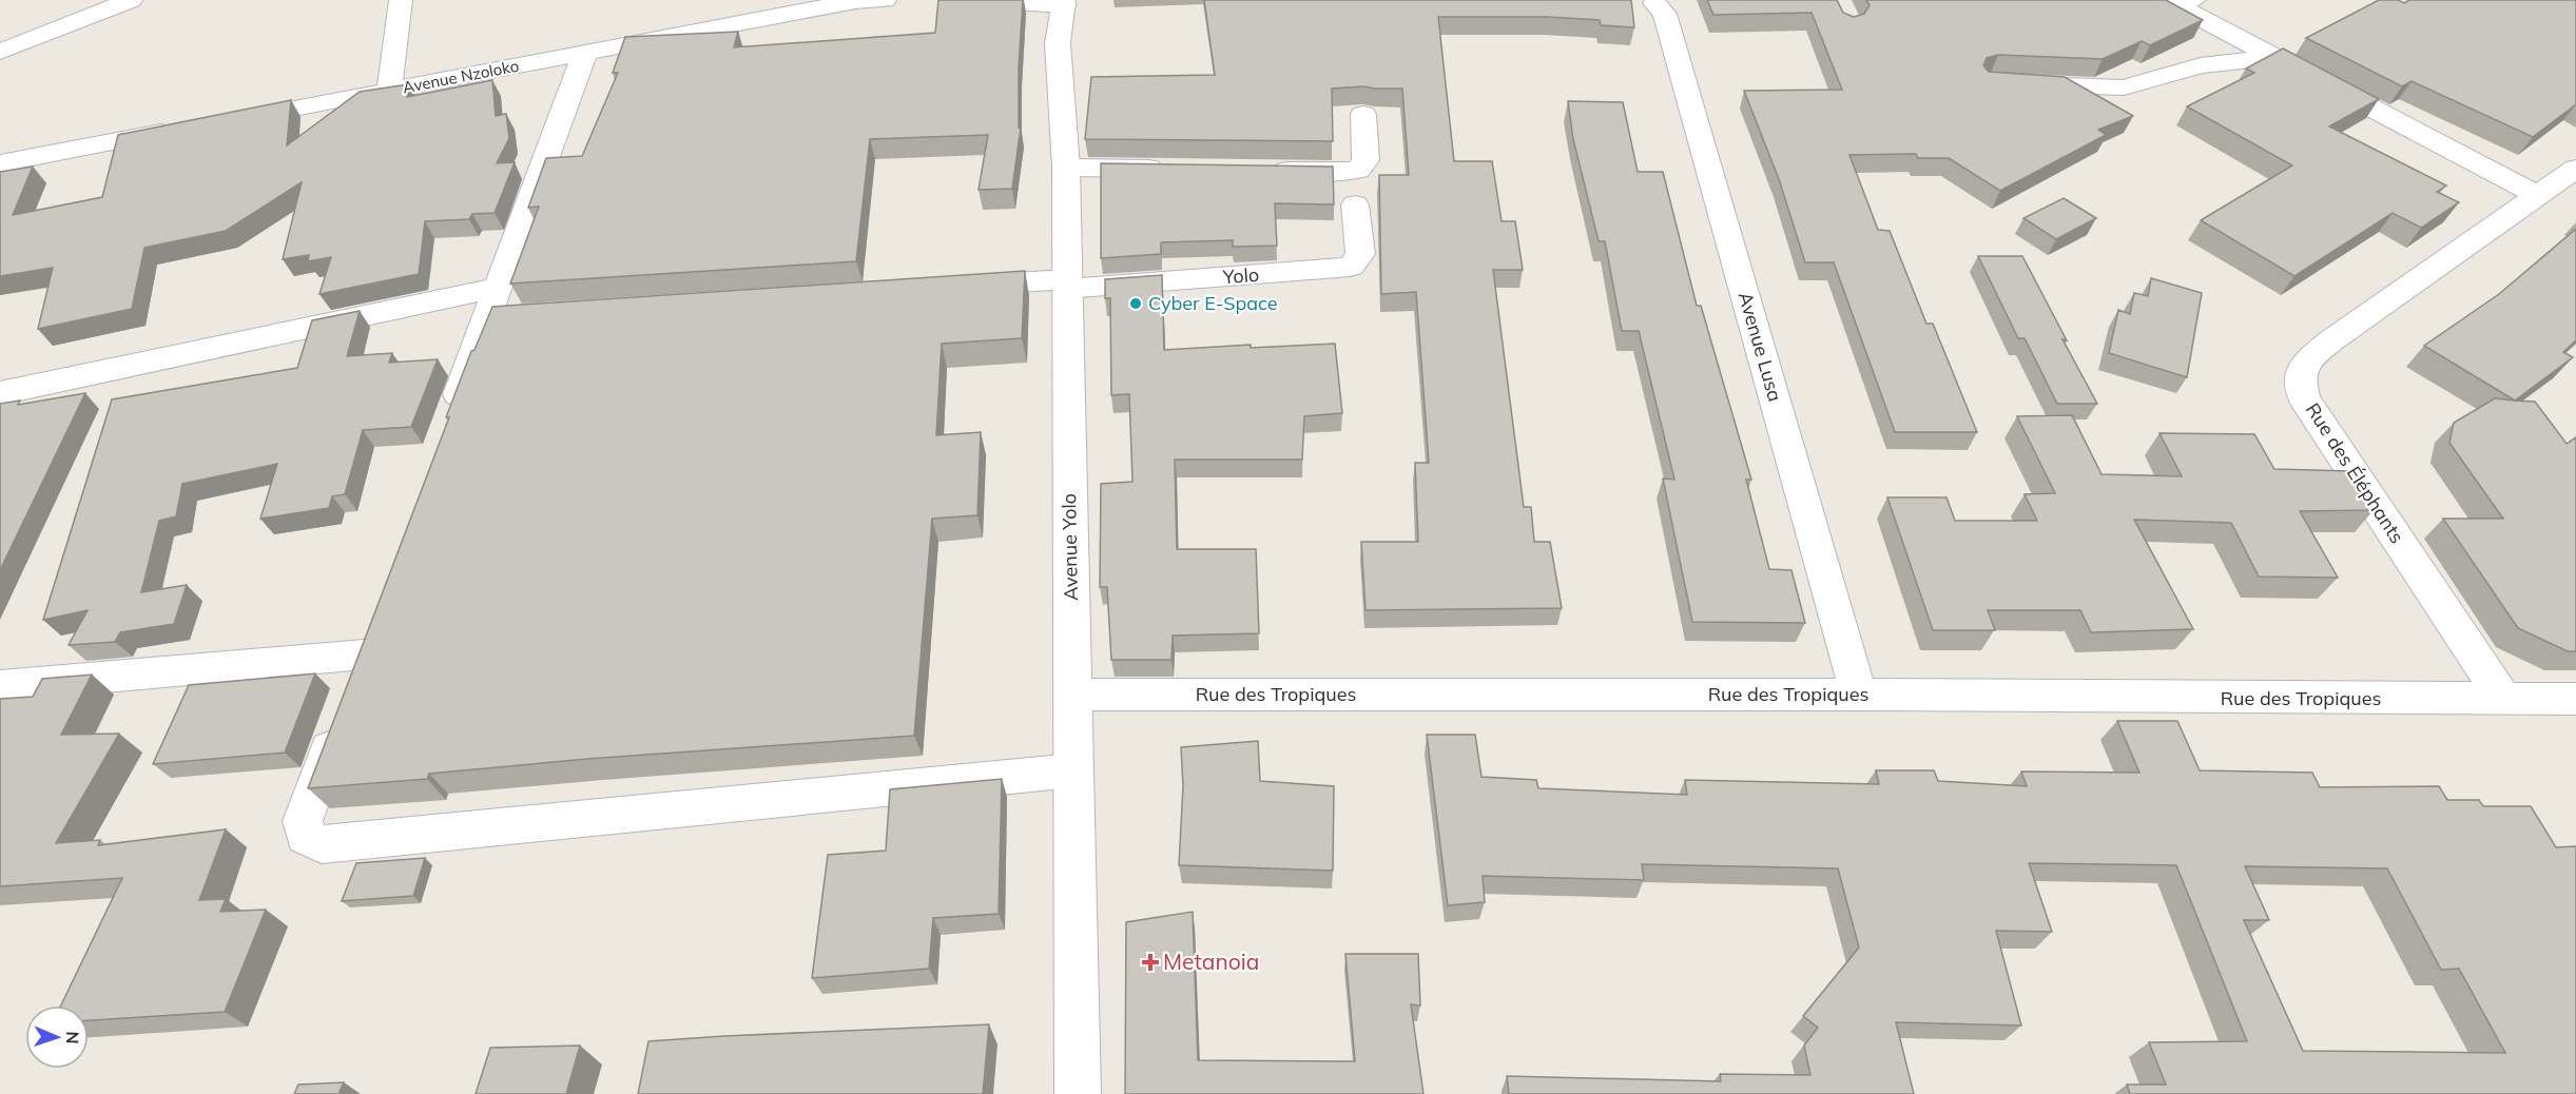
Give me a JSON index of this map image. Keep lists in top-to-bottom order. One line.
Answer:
{"streets":{"street":["Avenue Nzoloko","Yolo","Avenue Lusa","Rue des Éléphants","Avenue Yolo","Rue des Tropiques"]},"crossings":[["Yolo","Avenue Yolo"],["Avenue Lusa","Rue des Tropiques"],["Rue des Éléphants","Rue des Tropiques"],["Avenue Yolo","Rue des Tropiques"]],"places":{"other":["Cyber E-Space"],"health":["Metanoia"]},"north":"right"}
